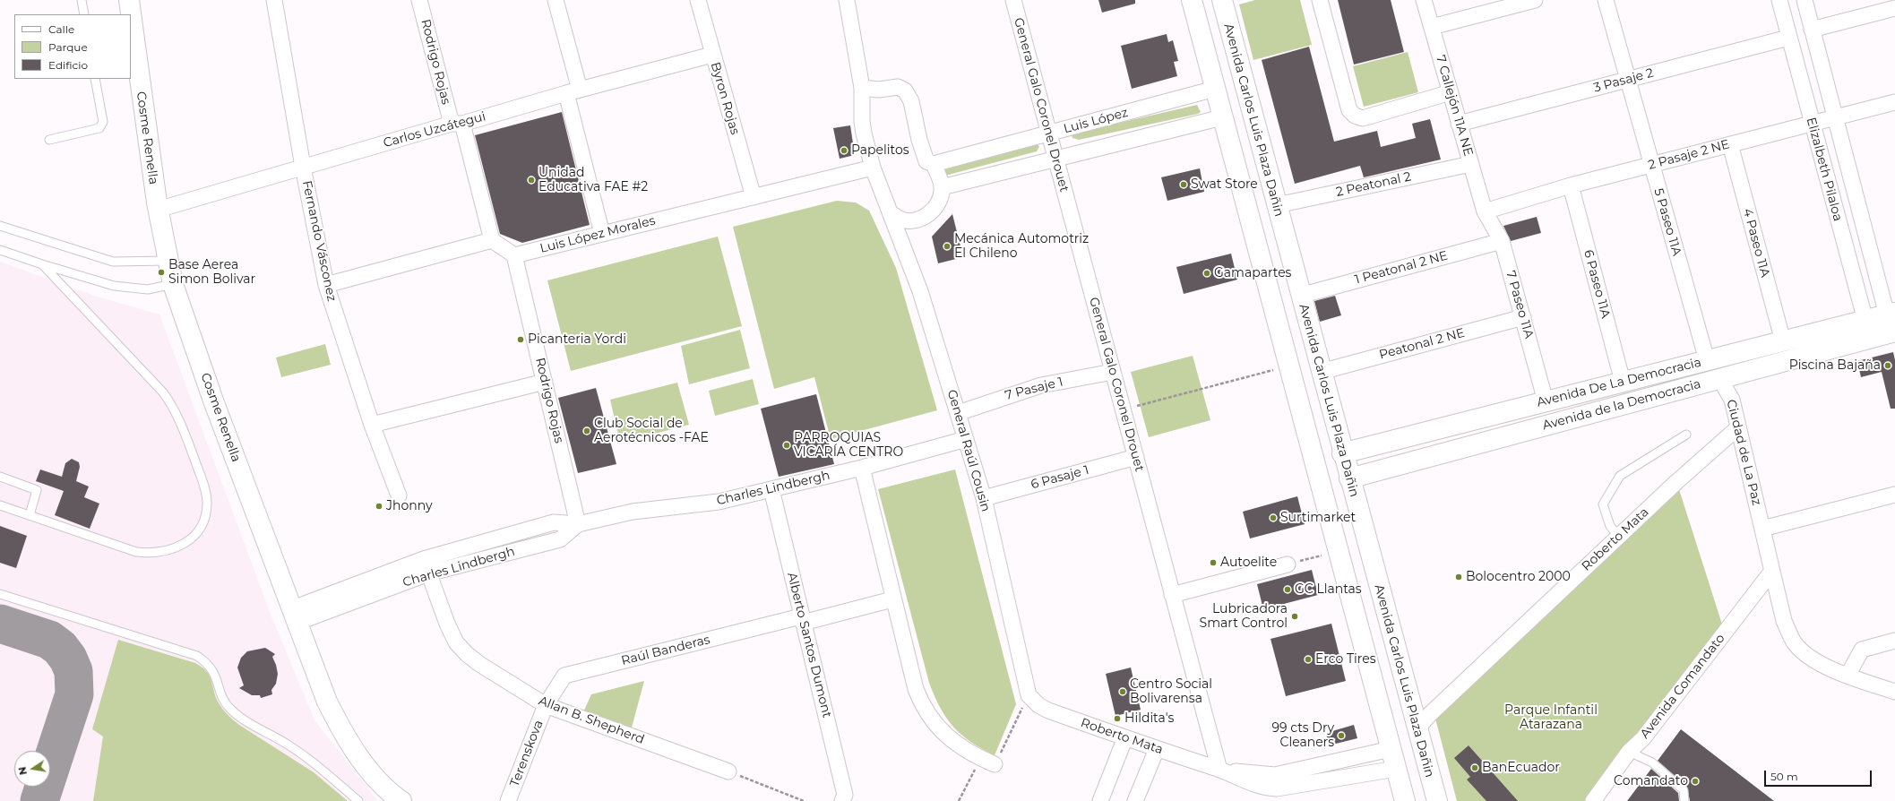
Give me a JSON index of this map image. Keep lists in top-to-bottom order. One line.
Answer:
{"streets":{"street":["Rodrigo Rojas","3 Pasaje 2","Byron Rojas","General Galo Coronel Drouet","7 Callejón 11A NE","Avenida Carlos Luis Plaza Dañin","Luis López","Carlos Uzcátegui","Cosme Renella","2 Pasaje 2 NE","Elizalbeth Pilaloa","2 Peatonal 2","5 Paseo 11A","Luis López Morales","Fernando Vásconez","4 Paseo 11A","1 Peatonal 2 NE","6 Paseo 11A","7 Paseo 11A","Peatonal 2 NE","Avenida De La Democracia","7 Pasaje 1","Avenida de la Democracia","General Raúl Cousin","Ciudad de La Paz","6 Pasaje 1","Charles Lindbergh","Roberto Mata","Alberto Santos Dumont","Raúl Banderas","Avenida Comandato","Allan B. Shepherd","Terenskova"]},"crossings":[["Rodrigo Rojas","Carlos Uzcátegui"],["Rodrigo Rojas","Luis López Morales"],["Rodrigo Rojas","Charles Lindbergh"],["3 Pasaje 2","7 Callejón 11A NE"],["3 Pasaje 2","Elizalbeth Pilaloa"],["3 Pasaje 2","5 Paseo 11A"],["Byron Rojas","Carlos Uzcátegui"],["Byron Rojas","Luis López Morales"],["General Galo Coronel Drouet","Luis López"],["General Galo Coronel Drouet","7 Pasaje 1"],["General Galo Coronel Drouet","6 Pasaje 1"],["General Galo Coronel Drouet","Roberto Mata"],["7 Callejón 11A NE","2 Pasaje 2 NE"],["7 Callejón 11A NE","2 Peatonal 2"],["7 Callejón 11A NE","7 Paseo 11A"],["Avenida Carlos Luis Plaza Dañin","2 Peatonal 2"],["Avenida Carlos Luis Plaza Dañin","1 Peatonal 2 NE"],["Avenida Carlos Luis Plaza Dañin","Peatonal 2 NE"],["Avenida Carlos Luis Plaza Dañin","Avenida De La Democracia"],["Avenida Carlos Luis Plaza Dañin","Avenida de la Democracia"],["Avenida Carlos Luis Plaza Dañin","Roberto Mata"],["Carlos Uzcátegui","Cosme Renella"],["Carlos Uzcátegui","Fernando Vásconez"],["Cosme Renella","Charles Lindbergh"],["2 Pasaje 2 NE","Elizalbeth Pilaloa"],["2 Pasaje 2 NE","5 Paseo 11A"],["2 Pasaje 2 NE","4 Paseo 11A"],["2 Pasaje 2 NE","6 Paseo 11A"],["2 Pasaje 2 NE","7 Paseo 11A"],["Elizalbeth Pilaloa","Avenida De La Democracia"],["Elizalbeth Pilaloa","Avenida de la Democracia"],["5 Paseo 11A","Avenida De La Democracia"],["Luis López Morales","General Raúl Cousin"],["4 Paseo 11A","Avenida De La Democracia"],["1 Peatonal 2 NE","7 Paseo 11A"],["6 Paseo 11A","Avenida De La Democracia"],["7 Paseo 11A","Peatonal 2 NE"],["7 Paseo 11A","Avenida De La Democracia"],["Avenida De La Democracia","Avenida de la Democracia"],["7 Pasaje 1","General Raúl Cousin"],["Avenida de la Democracia","Ciudad de La Paz"],["General Raúl Cousin","6 Pasaje 1"],["General Raúl Cousin","Charles Lindbergh"],["General Raúl Cousin","Roberto Mata"],["Ciudad de La Paz","Roberto Mata"],["Ciudad de La Paz","Avenida Comandato"],["Charles Lindbergh","Alberto Santos Dumont"],["Charles Lindbergh","Allan B. Shepherd"],["Alberto Santos Dumont","Raúl Banderas"],["Raúl Banderas","Allan B. Shepherd"],["Raúl Banderas","Terenskova"],["Allan B. Shepherd","Terenskova"]],"parks":["Parque Infantil Atarazana"],"places":["Papelitos","Unidad Educativa FAE #2","Swat Store","Mecánica Automotriz El Chileno","Base Aerea Simon Bolivar","Gamapartes","Picanteria Yordi","Piscina Bajaña","Club Social de Aerotécnicos -FAE","PARROQUIAS VICARÍA CENTRO","Jhonny","Surtimarket","Autoelite","Bolocentro 2000","GC Llantas","Lubricadora Smart Control","Erco Tires","Centro Social Bolivarensa","Hildita's","99 cts Dry Cleaners","BanEcuador","Comandato"],"legend":["Calle","Parque","Edificio"],"scale_bar":"50 m","north":"left"}
